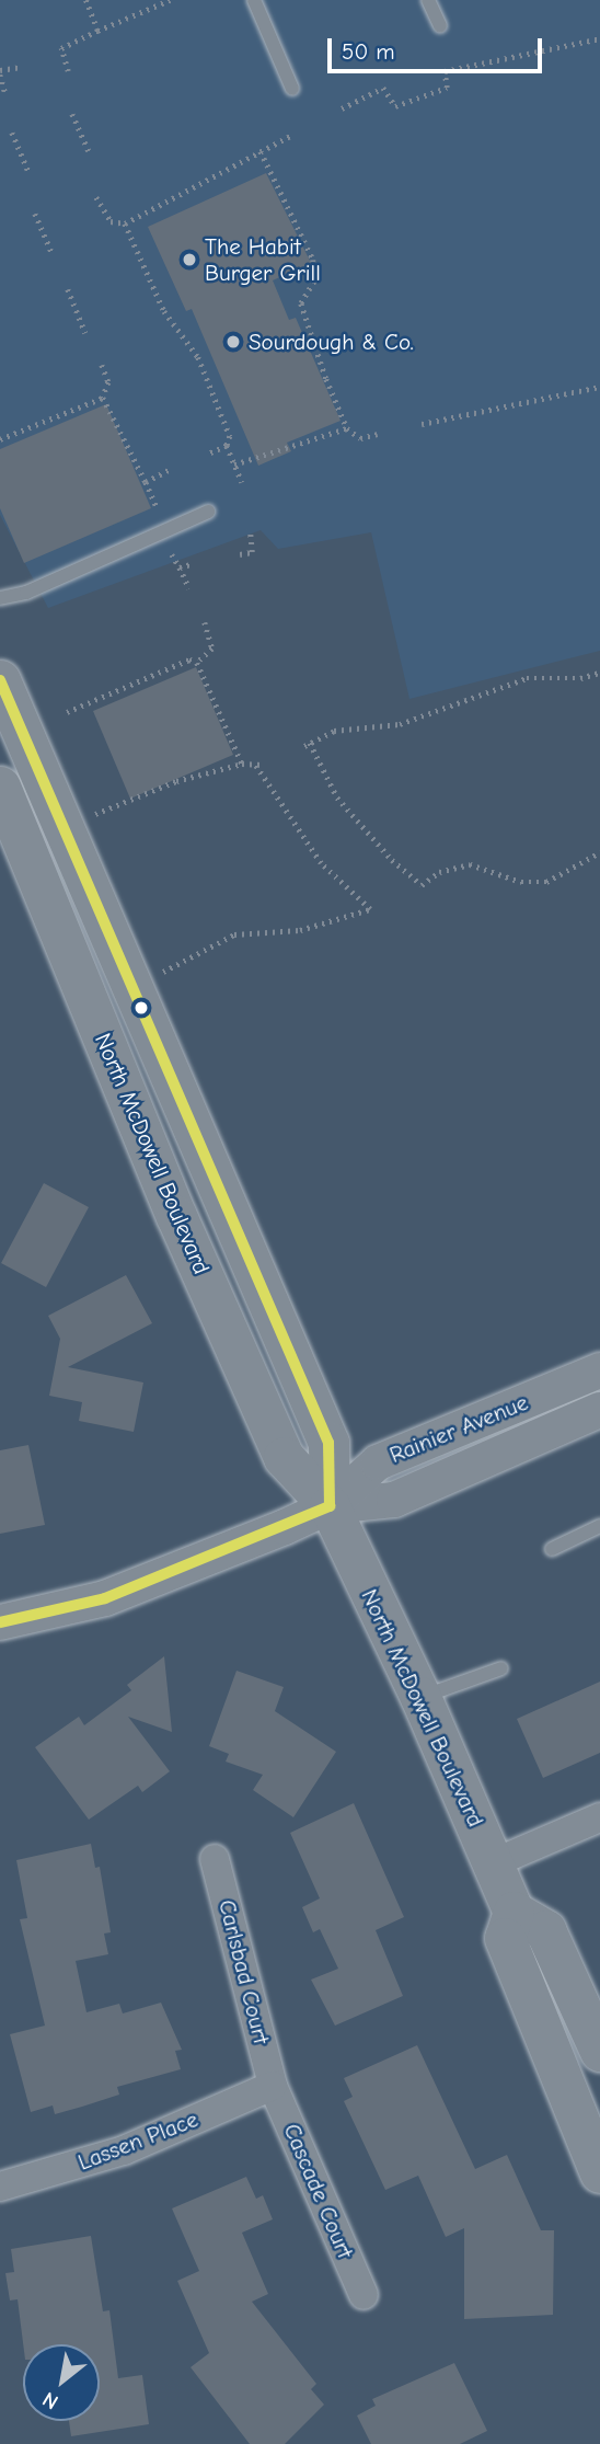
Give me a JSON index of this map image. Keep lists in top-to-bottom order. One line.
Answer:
{"streets":{"main road":["North McDowell Boulevard"],"street":["Rainier Avenue","Carlsbad Court","Lassen Place","Cascade Court"]},"crossings":[["North McDowell Boulevard","Rainier Avenue"],["Carlsbad Court","Lassen Place"],["Carlsbad Court","Cascade Court"],["Lassen Place","Cascade Court"]],"places":["The Habit Burger Grill","Sourdough & Co."],"scale_bar":"50 m","north":"bottom left"}
